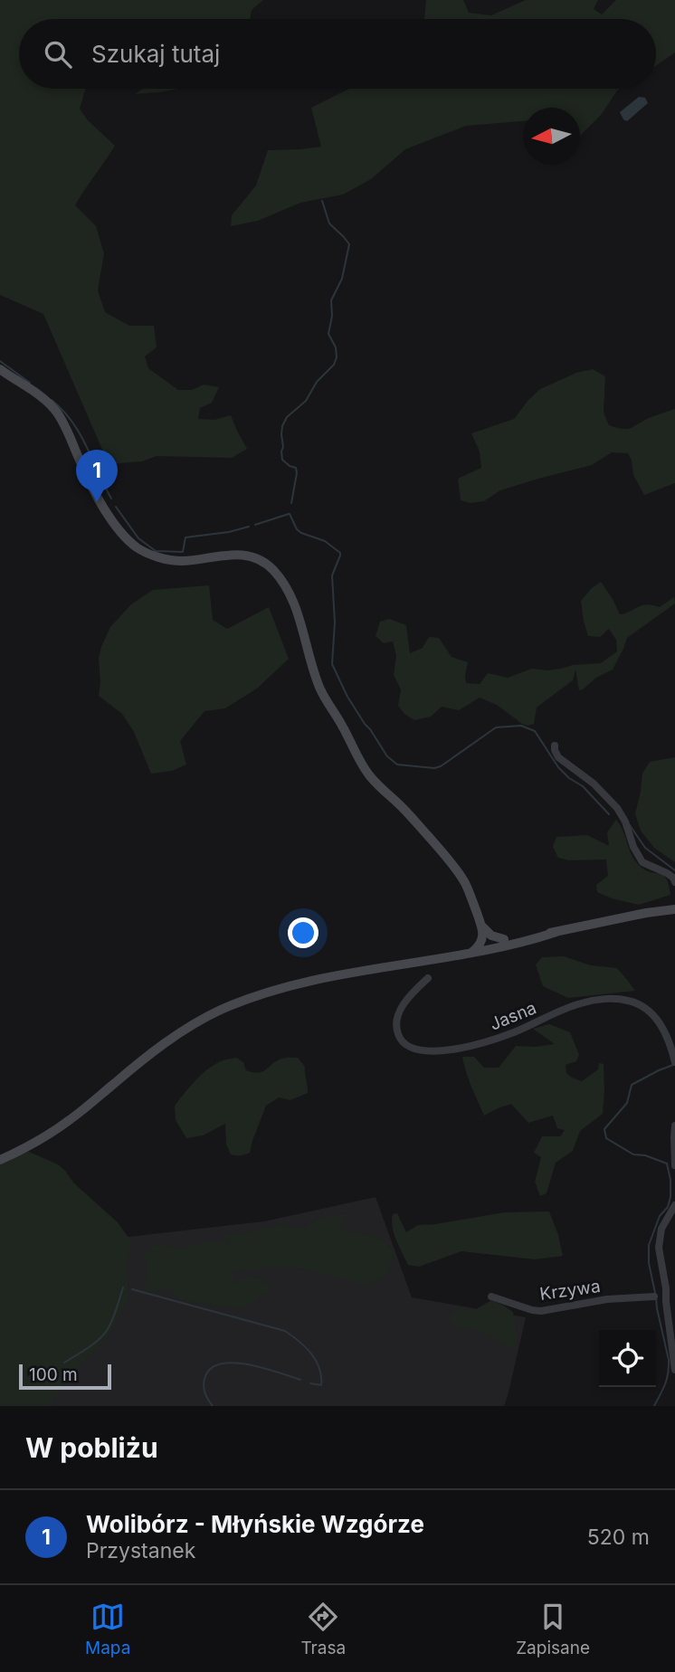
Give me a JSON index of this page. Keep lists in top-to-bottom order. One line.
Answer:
{"streets":{"street":["Jasna","Krzywa"]},"scale_bar":"100 m","north":"left","page":{"search":"Szukaj tutaj","pins":"1","scale":"100 m","heading":"W pobliżu","list":[{"mark":"1","name":"Wolibórz - Młyńskie Wzgórze","note":"Przystanek","value":"520 m"}],"nav":["Mapa","Trasa","Zapisane"]}}
